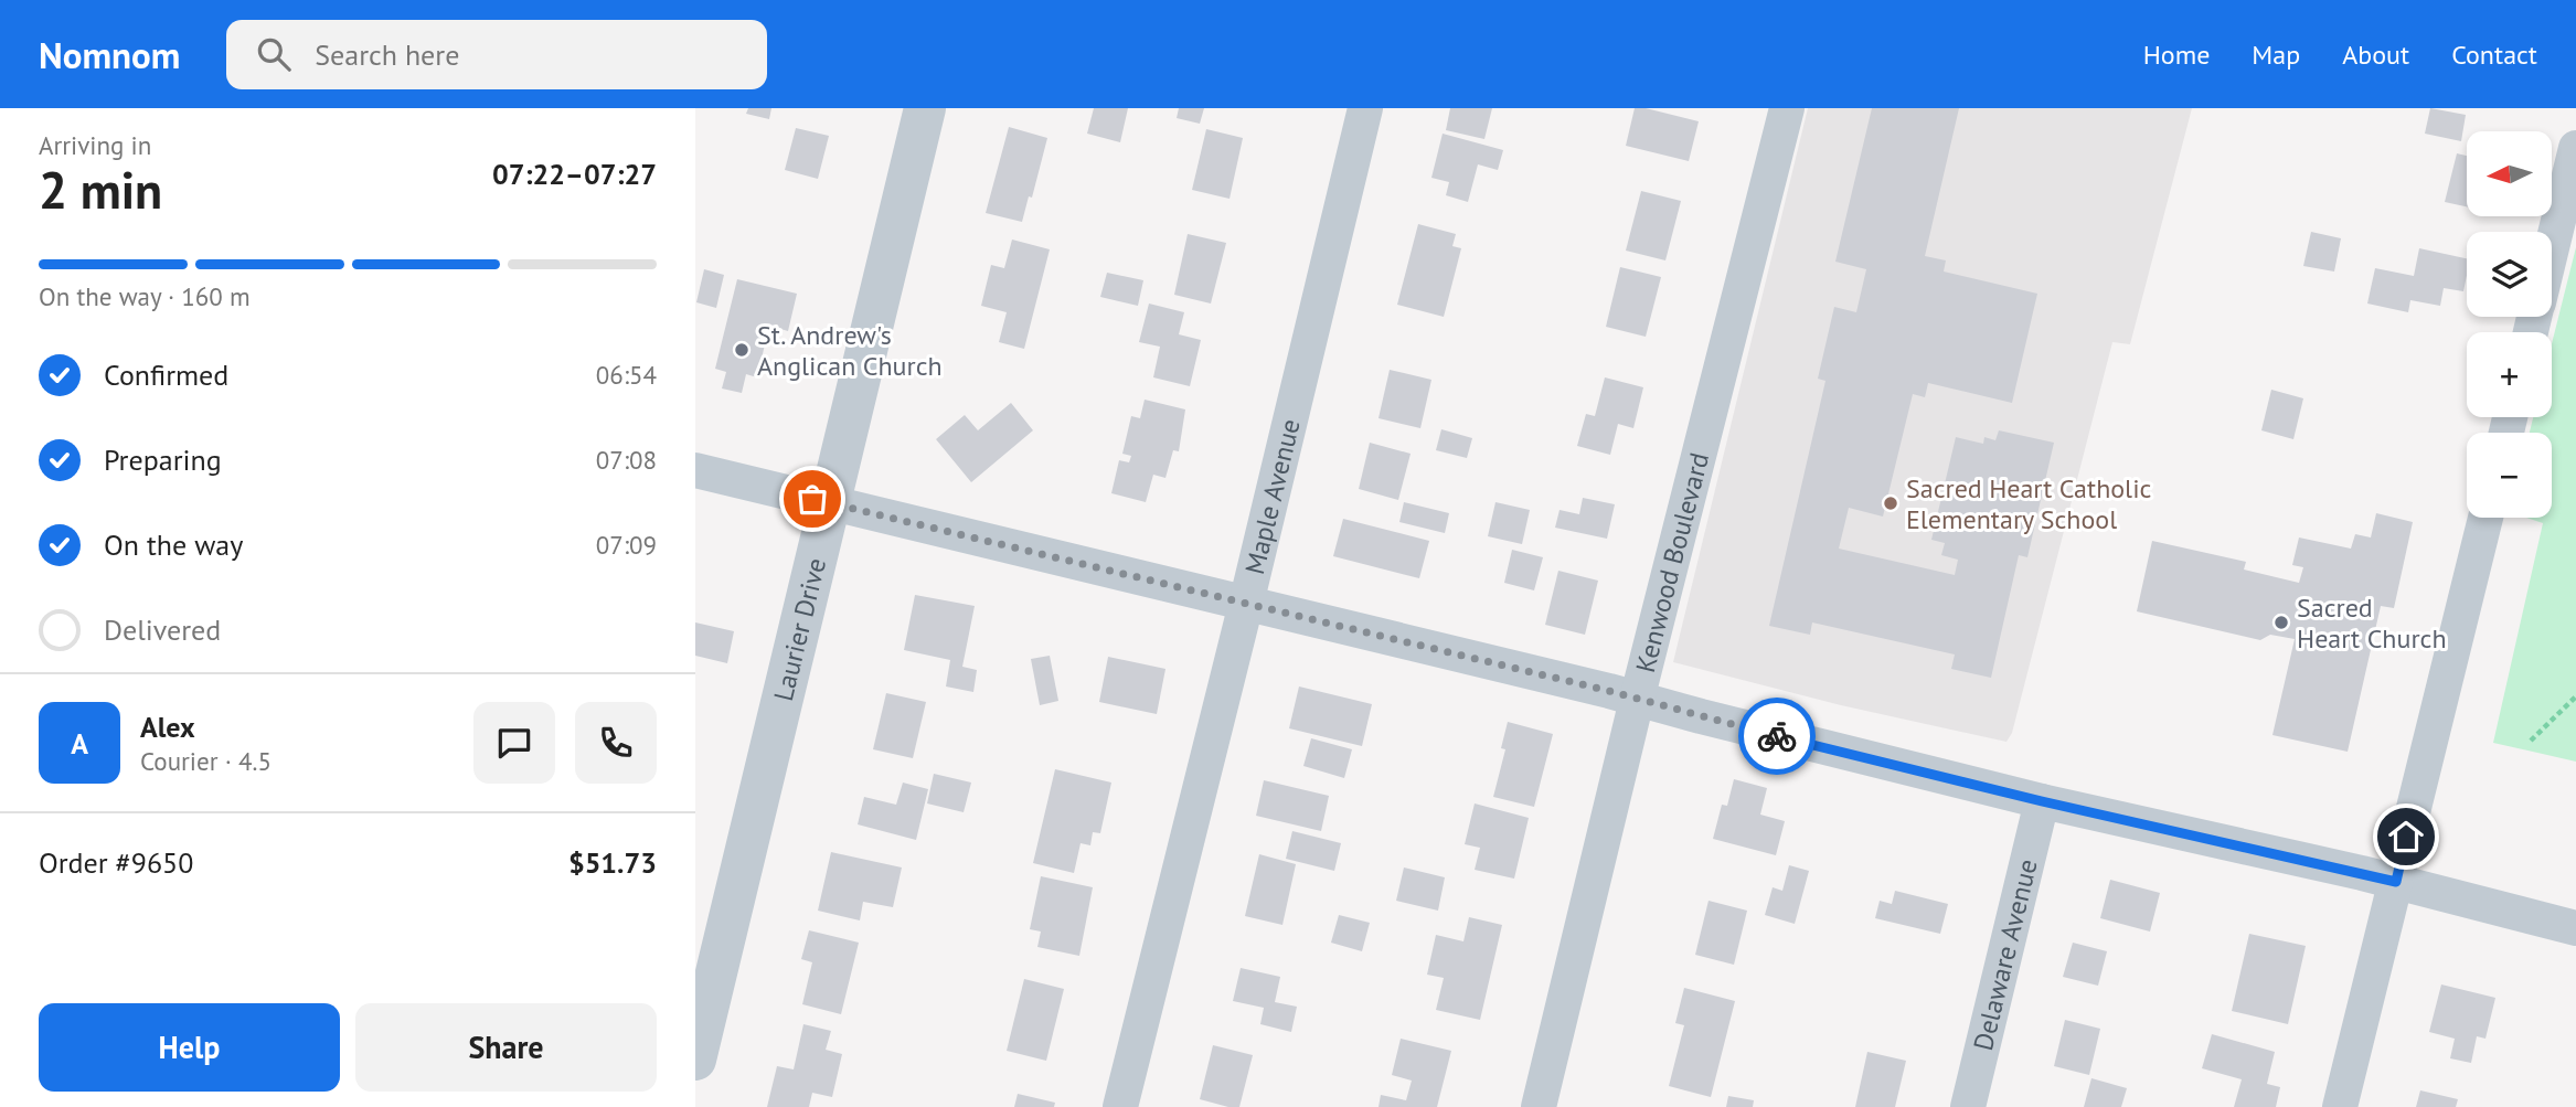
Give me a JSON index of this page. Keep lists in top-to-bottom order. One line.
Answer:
{"streets":{"street":["Maple Avenue","Kenwood Boulevard","Laurier Drive","Delaware Avenue"]},"places":["St. Andrew's Anglican Church","Sacred Heart Catholic Elementary School","Sacred Heart Church"],"north":"left","page":{"header":"Nomnom","search":"Search here","nav":["Home","Map","About","Contact"],"heading":["2 min","Arriving in","07:22–07:27"],"panel":["Alex","Courier · 4.5","Order #9650","$51.73"],"map_buttons":["+","−"],"bar":"On the way · 160 m","list":[["Confirmed","06:54"],["Preparing","07:08"],["On the way","07:09"],"Delivered"],"round":"A","buttons":["Help","Share"]}}
